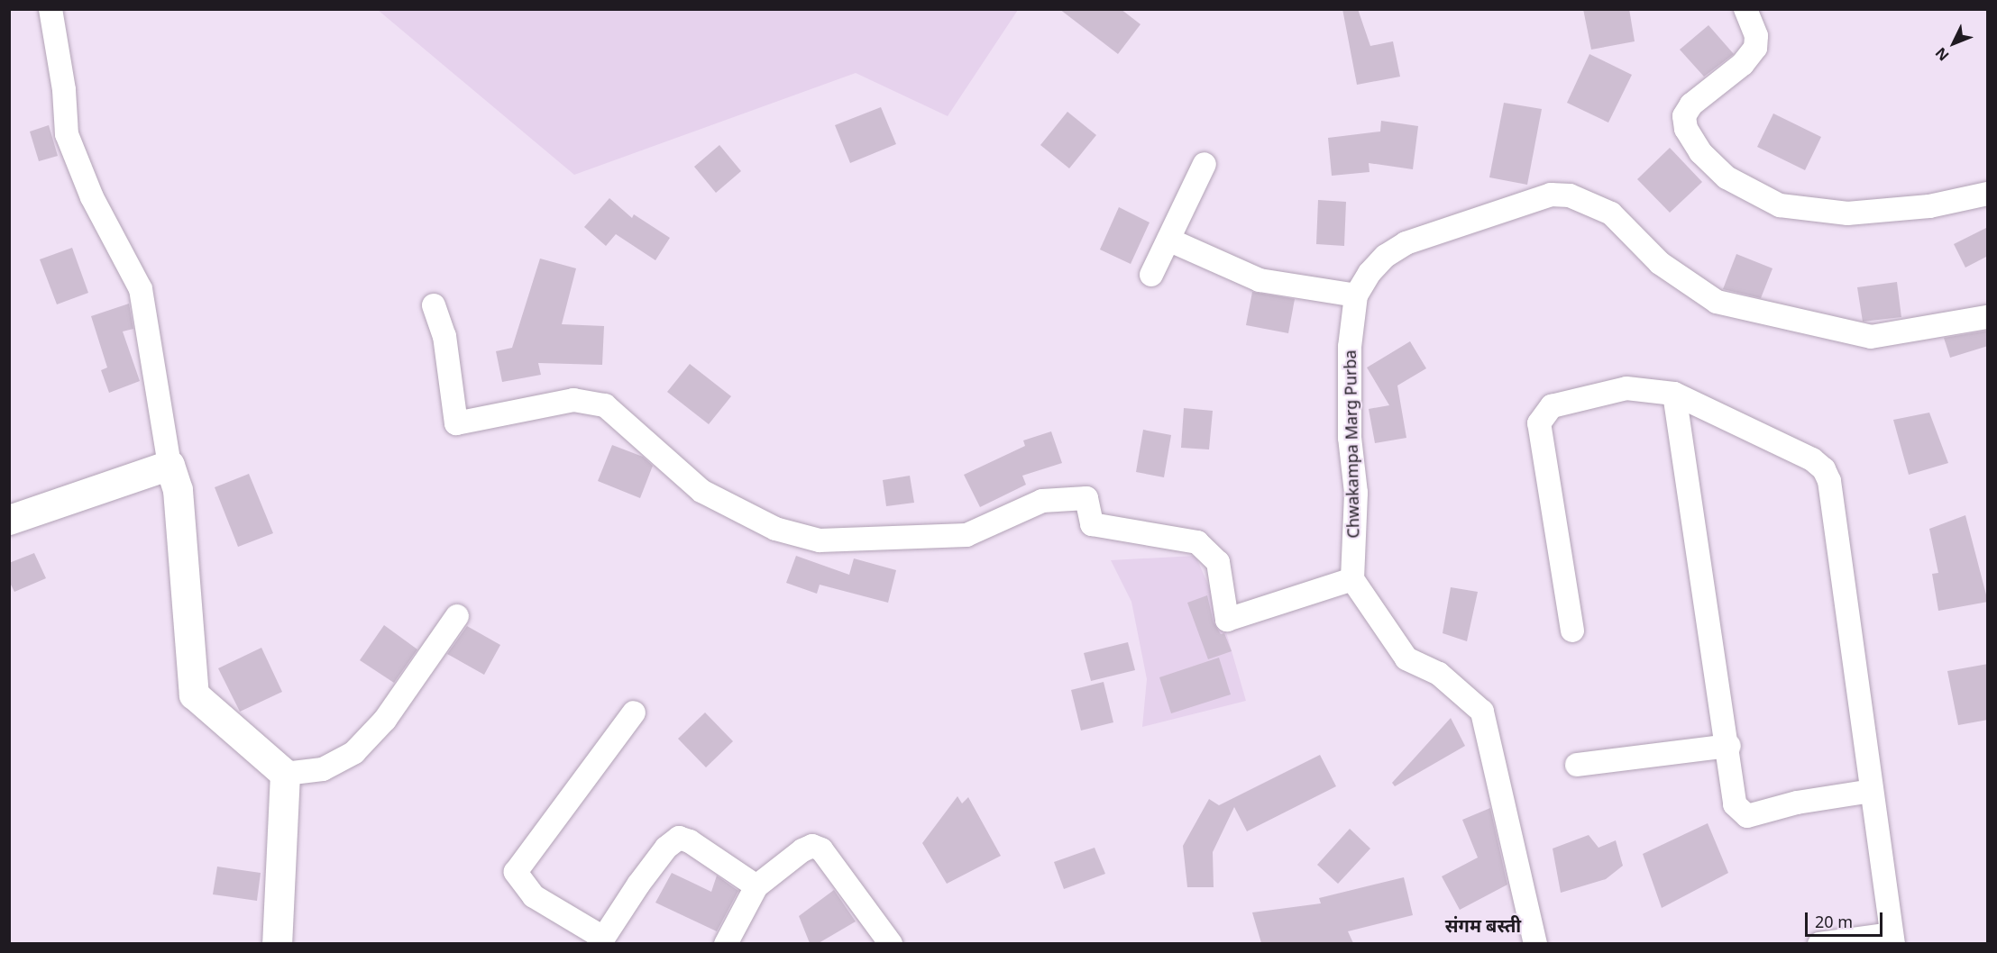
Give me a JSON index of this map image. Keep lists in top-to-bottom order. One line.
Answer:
{"streets":{"street":["Chwakampa Marg Purba"]},"districts":["संगम बस्ती"],"scale_bar":"20 m","north":"bottom left"}
